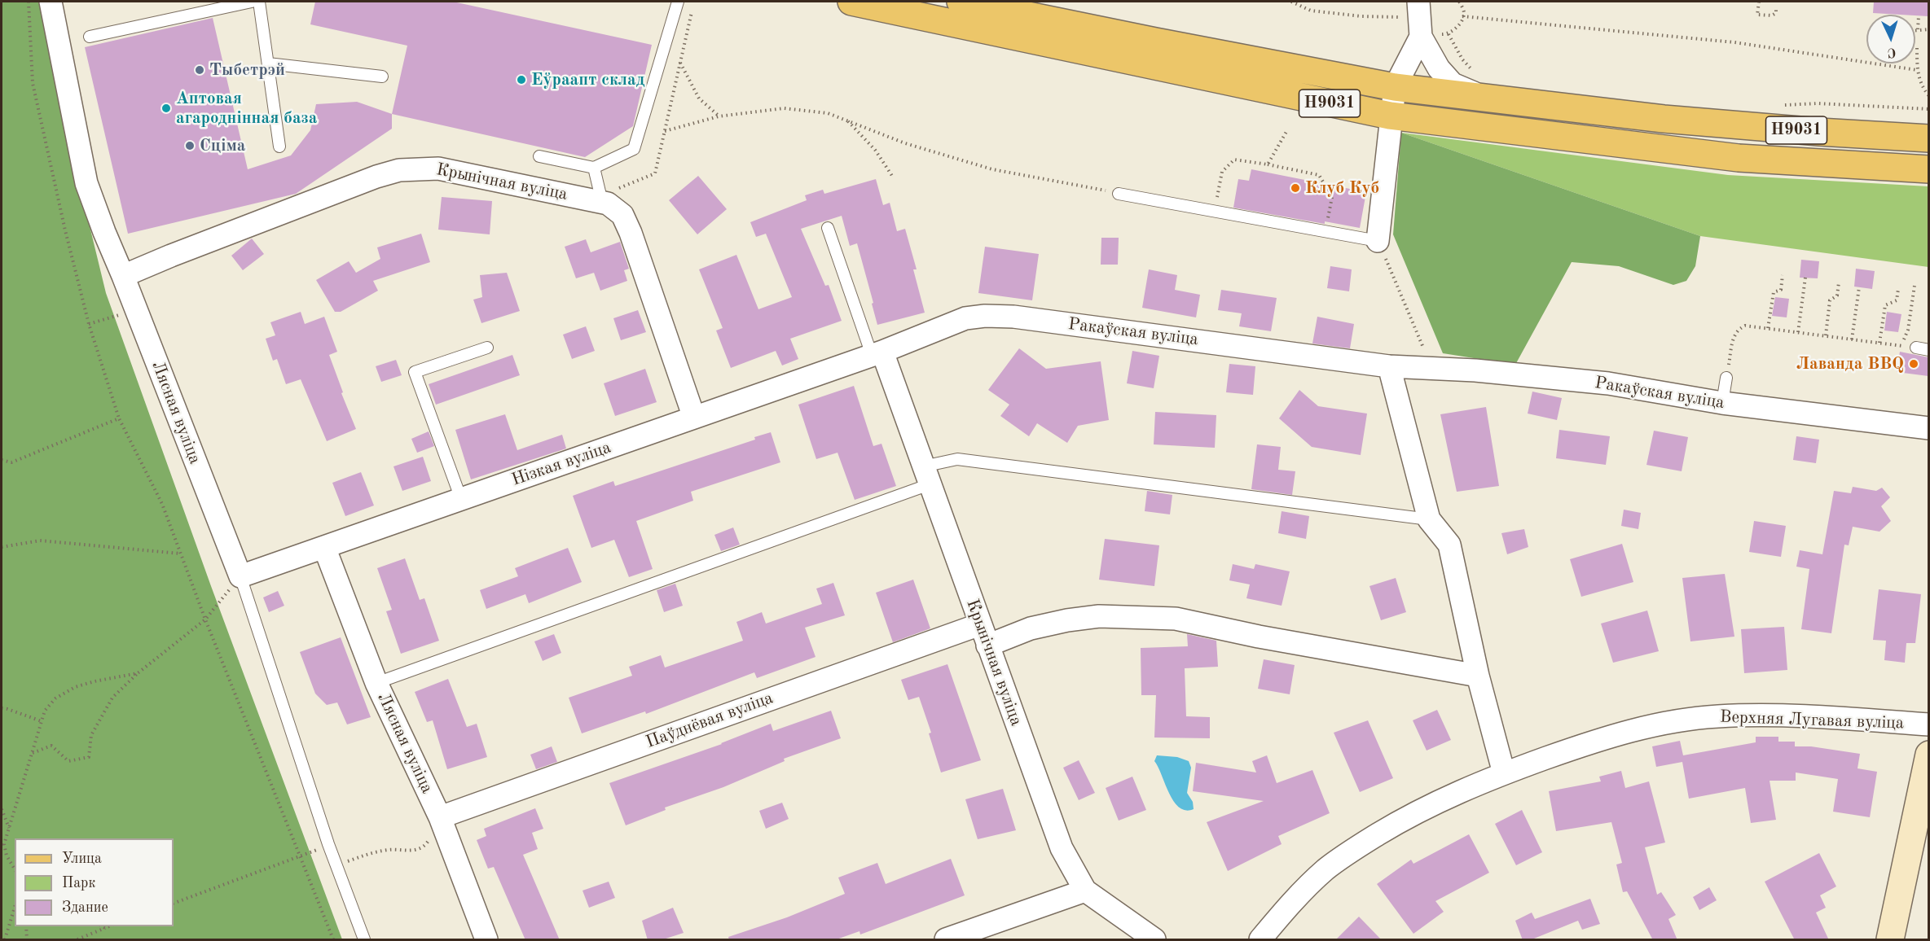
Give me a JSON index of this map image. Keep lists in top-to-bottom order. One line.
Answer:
{"streets":{"main road":["Н9031"],"street":["Крынічная вуліца","Ракаўская вуліца","Лясная вуліца","Нізкая вуліца","Паўднёвая вуліца","Верхняя Лугавая вуліца"]},"crossings":[["Крынічная вуліца","Ракаўская вуліца"],["Крынічная вуліца","Лясная вуліца"],["Крынічная вуліца","Нізкая вуліца"],["Крынічная вуліца","Паўднёвая вуліца"],["Ракаўская вуліца","Нізкая вуліца"],["Лясная вуліца","Нізкая вуліца"],["Лясная вуліца","Паўднёвая вуліца"]],"places":["Тыбетрэй","Еўраапт склад","Аптовая агароднінная база","Сціма","Клуб Куб","Лаванда BBQ"],"legend":["Улица","Парк","Здание"],"north":"bottom"}
